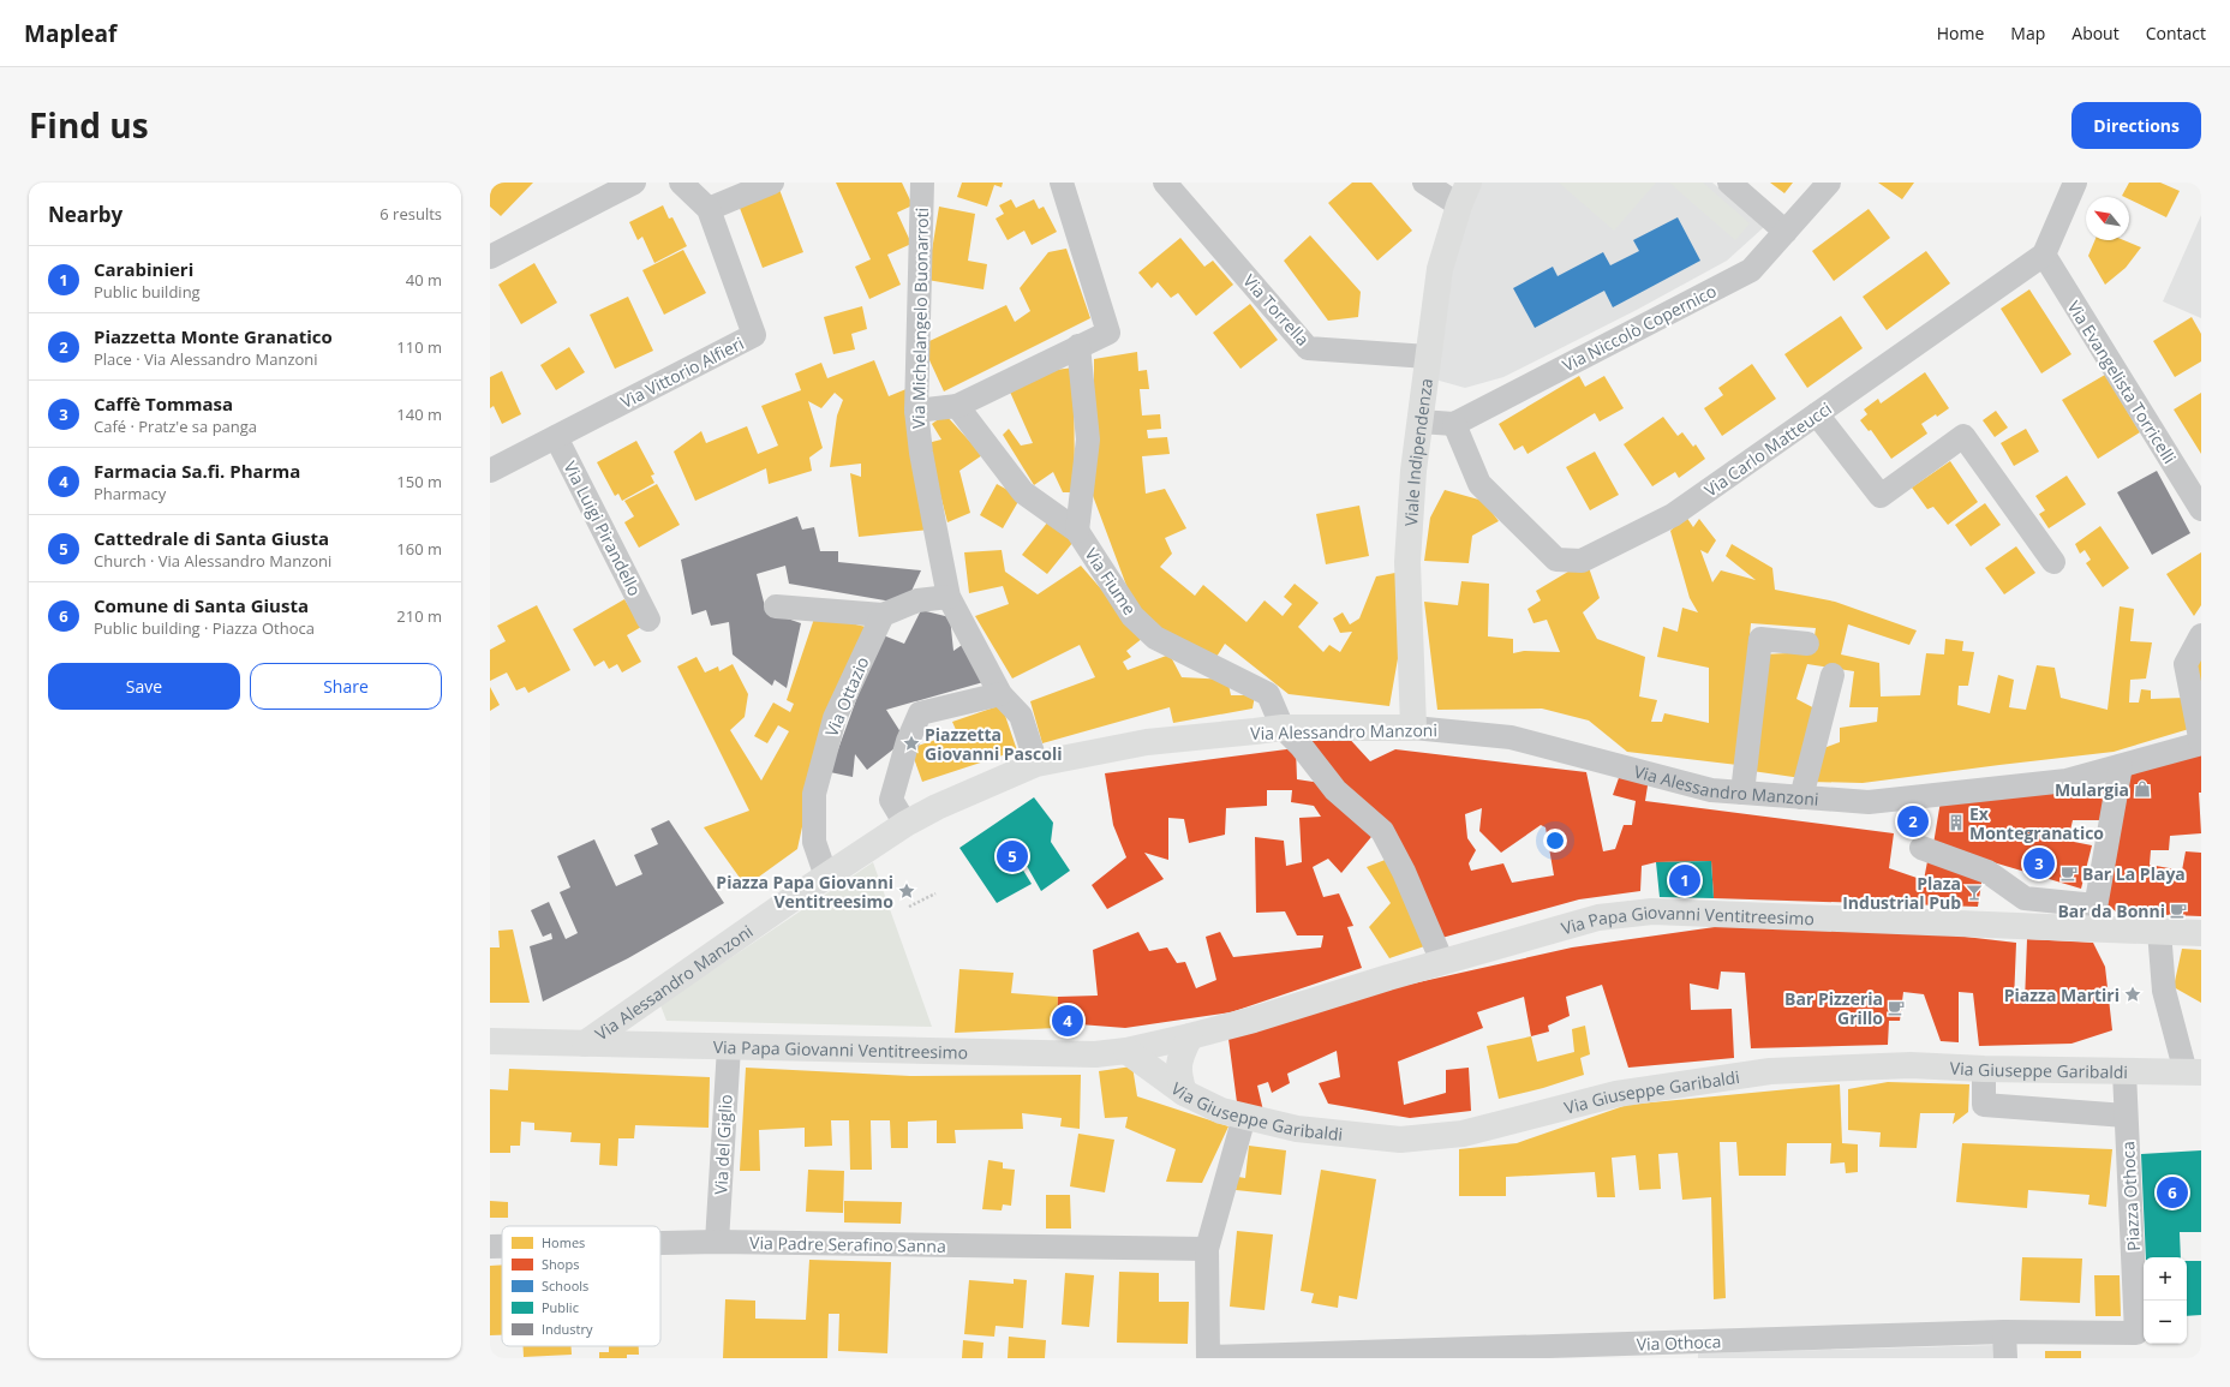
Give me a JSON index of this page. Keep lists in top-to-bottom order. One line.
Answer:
{"streets":{"main road":["Viale Indipendenza","Via Alessandro Manzoni","Via Papa Giovanni Ventitreesimo","Via Giuseppe Garibaldi"],"street":["Via Torrella","Via Michelangelo Buonarroti","Via Niccolò Copernico","Via Vittorio Alfieri","Via Evangelista Torricelli","Via Carlo Matteucci","Via Luigi Pirandello","Via Fiume","Via Ottazio","Via del Giglio","Piazza Othoca","Via Padre Serafino Sanna","Via Othoca"]},"crossings":[["Via Torrella","Viale Indipendenza"],["Via Michelangelo Buonarroti","Via Alessandro Manzoni"],["Via Niccolò Copernico","Via Carlo Matteucci"],["Via Vittorio Alfieri","Via Luigi Pirandello"],["Via Evangelista Torricelli","Via Carlo Matteucci"],["Viale Indipendenza","Via Alessandro Manzoni"],["Via Fiume","Via Alessandro Manzoni"],["Via Ottazio","Via Alessandro Manzoni"],["Via Alessandro Manzoni","Via Papa Giovanni Ventitreesimo"],["Via Papa Giovanni Ventitreesimo","Via Giuseppe Garibaldi"],["Via Papa Giovanni Ventitreesimo","Via del Giglio"],["Via Giuseppe Garibaldi","Piazza Othoca"],["Via del Giglio","Via Padre Serafino Sanna"],["Piazza Othoca","Via Othoca"]],"places":{"place":["Piazzetta Giovanni Pascoli","Piazza Papa Giovanni Ventitreesimo","Piazza Martiri"],"shop":["Mulargia"],"building":["Ex Montegranatico"],"cafe":["Bar La Playa","Bar da Bonni","Bar Pizzeria Grillo"],"bar":["Plaza Industrial Pub"]},"legend":["Homes","Shops","Schools","Public","Industry"],"north":"top left","page":{"header":"Mapleaf","nav":["Home","Map","About","Contact"],"title":"Find us","buttons":["Directions",["Save","Share"]],"heading":["Nearby","6 results"],"list":[{"mark":"1","name":"Carabinieri","note":"Public building","value":"40 m"},{"mark":"2","name":"Piazzetta Monte Granatico","note":"Place · Via Alessandro Manzoni","value":"110 m"},{"mark":"3","name":"Caffè Tommasa","note":"Café · Pratz'e sa panga","value":"140 m"},{"mark":"4","name":"Farmacia Sa.fi. Pharma","note":"Pharmacy","value":"150 m"},{"mark":"5","name":"Cattedrale di Santa Giusta","note":"Church · Via Alessandro Manzoni","value":"160 m"},{"mark":"6","name":"Comune di Santa Giusta","note":"Public building · Piazza Othoca","value":"210 m"}],"pins":["2","5","3","1","4","6"],"map_buttons":["+","−"]}}
